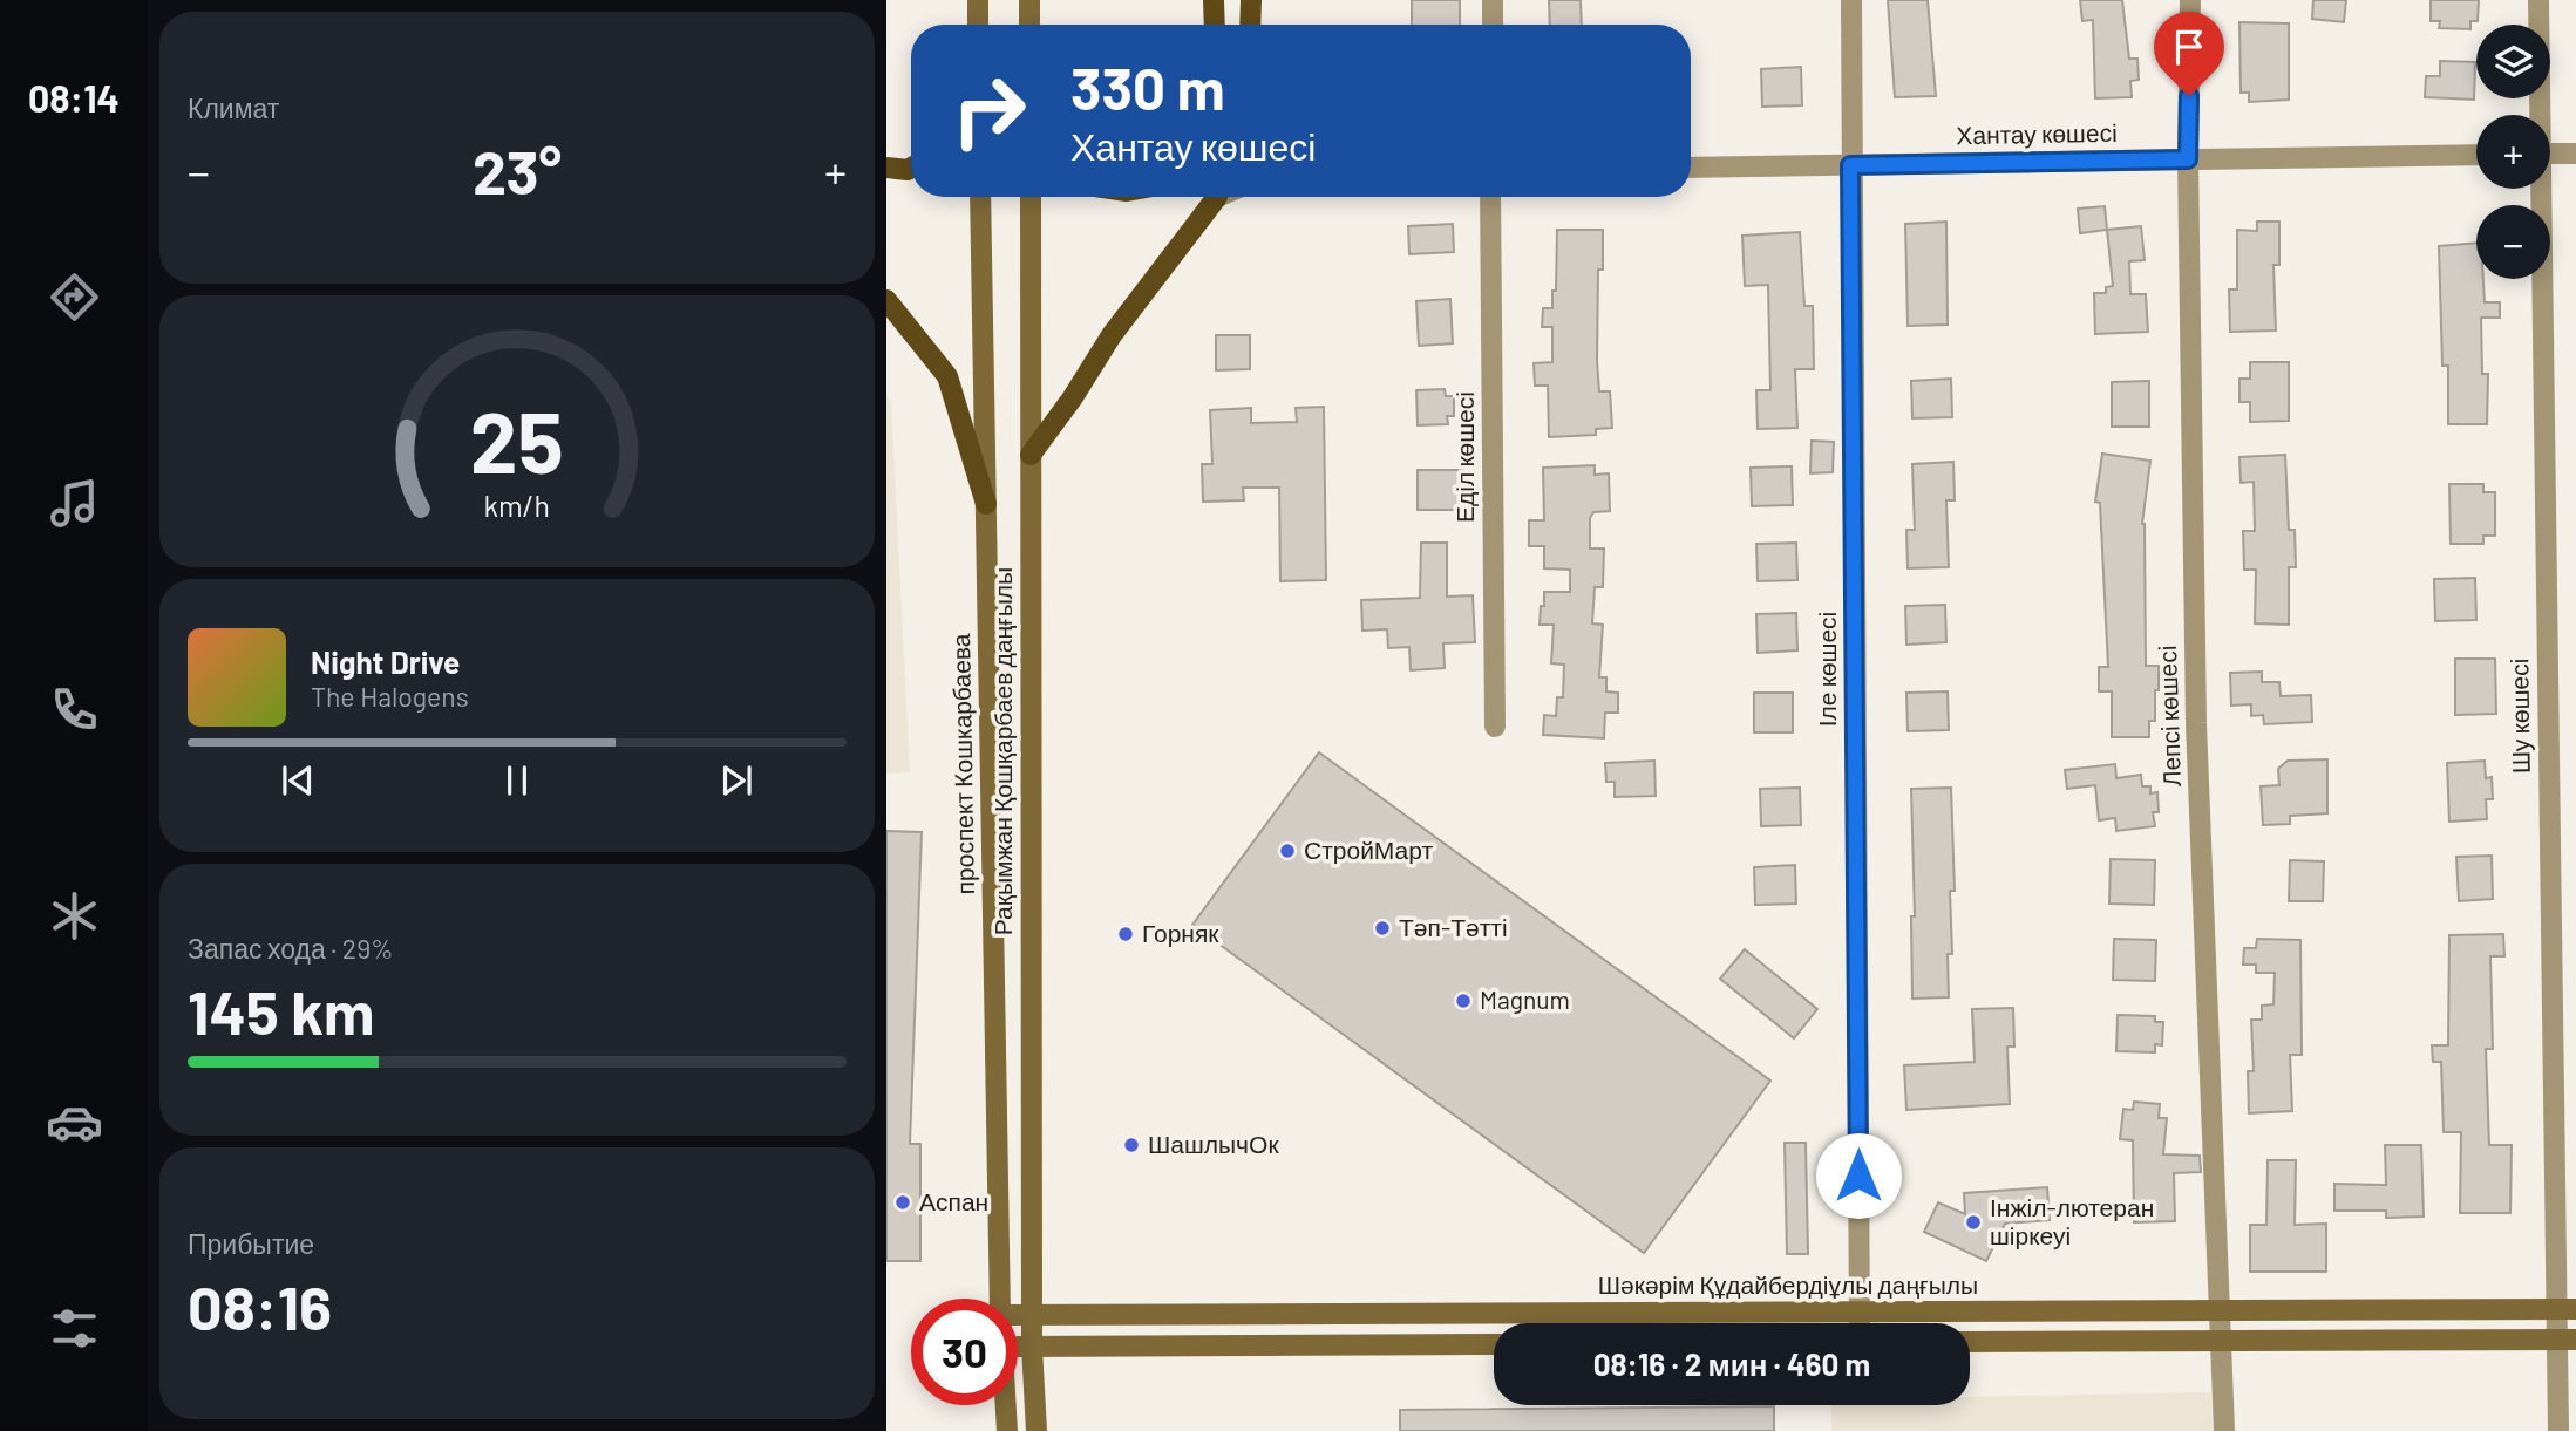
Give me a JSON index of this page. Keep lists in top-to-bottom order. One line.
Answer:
{"streets":{"main road":["Рақымжан Қошқарбаев даңғылы","проспект Кошкарбаева","Шәкәрім Құдайбердіұлы даңғылы"],"street":["Хантау көшесі","Еділ көшесі","Іле көшесі","Лепсі көшесі","Шу көшесі"]},"crossings":[["Хантау көшесі","Іле көшесі"],["Хантау көшесі","Лепсі көшесі"],["Іле көшесі","Шәкәрім Құдайбердіұлы даңғылы"],["Лепсі көшесі","Шәкәрім Құдайбердіұлы даңғылы"],["Шу көшесі","Шәкәрім Құдайбердіұлы даңғылы"],["Рақымжан Қошқарбаев даңғылы","Шәкәрім Құдайбердіұлы даңғылы"]],"places":["СтройМарт","Тәп-Тәтті","Горняк","Magnum","ШашлычОк","Аспан","Інжіл-лютеран шіркеуі"],"page":{"tabs":"08:14","tile":["Климат",["Запас хода · 29%","145 km"],["Прибытие","08:16"]],"map_buttons":["+","−"],"turn":["330 m","Хантау көшесі"],"heat":["−","23°","+"],"song":["Night Drive","The Halogens"],"limit":"30","trip":"08:16 · 2 мин · 460 m","gauge":["25","km/h"]}}
